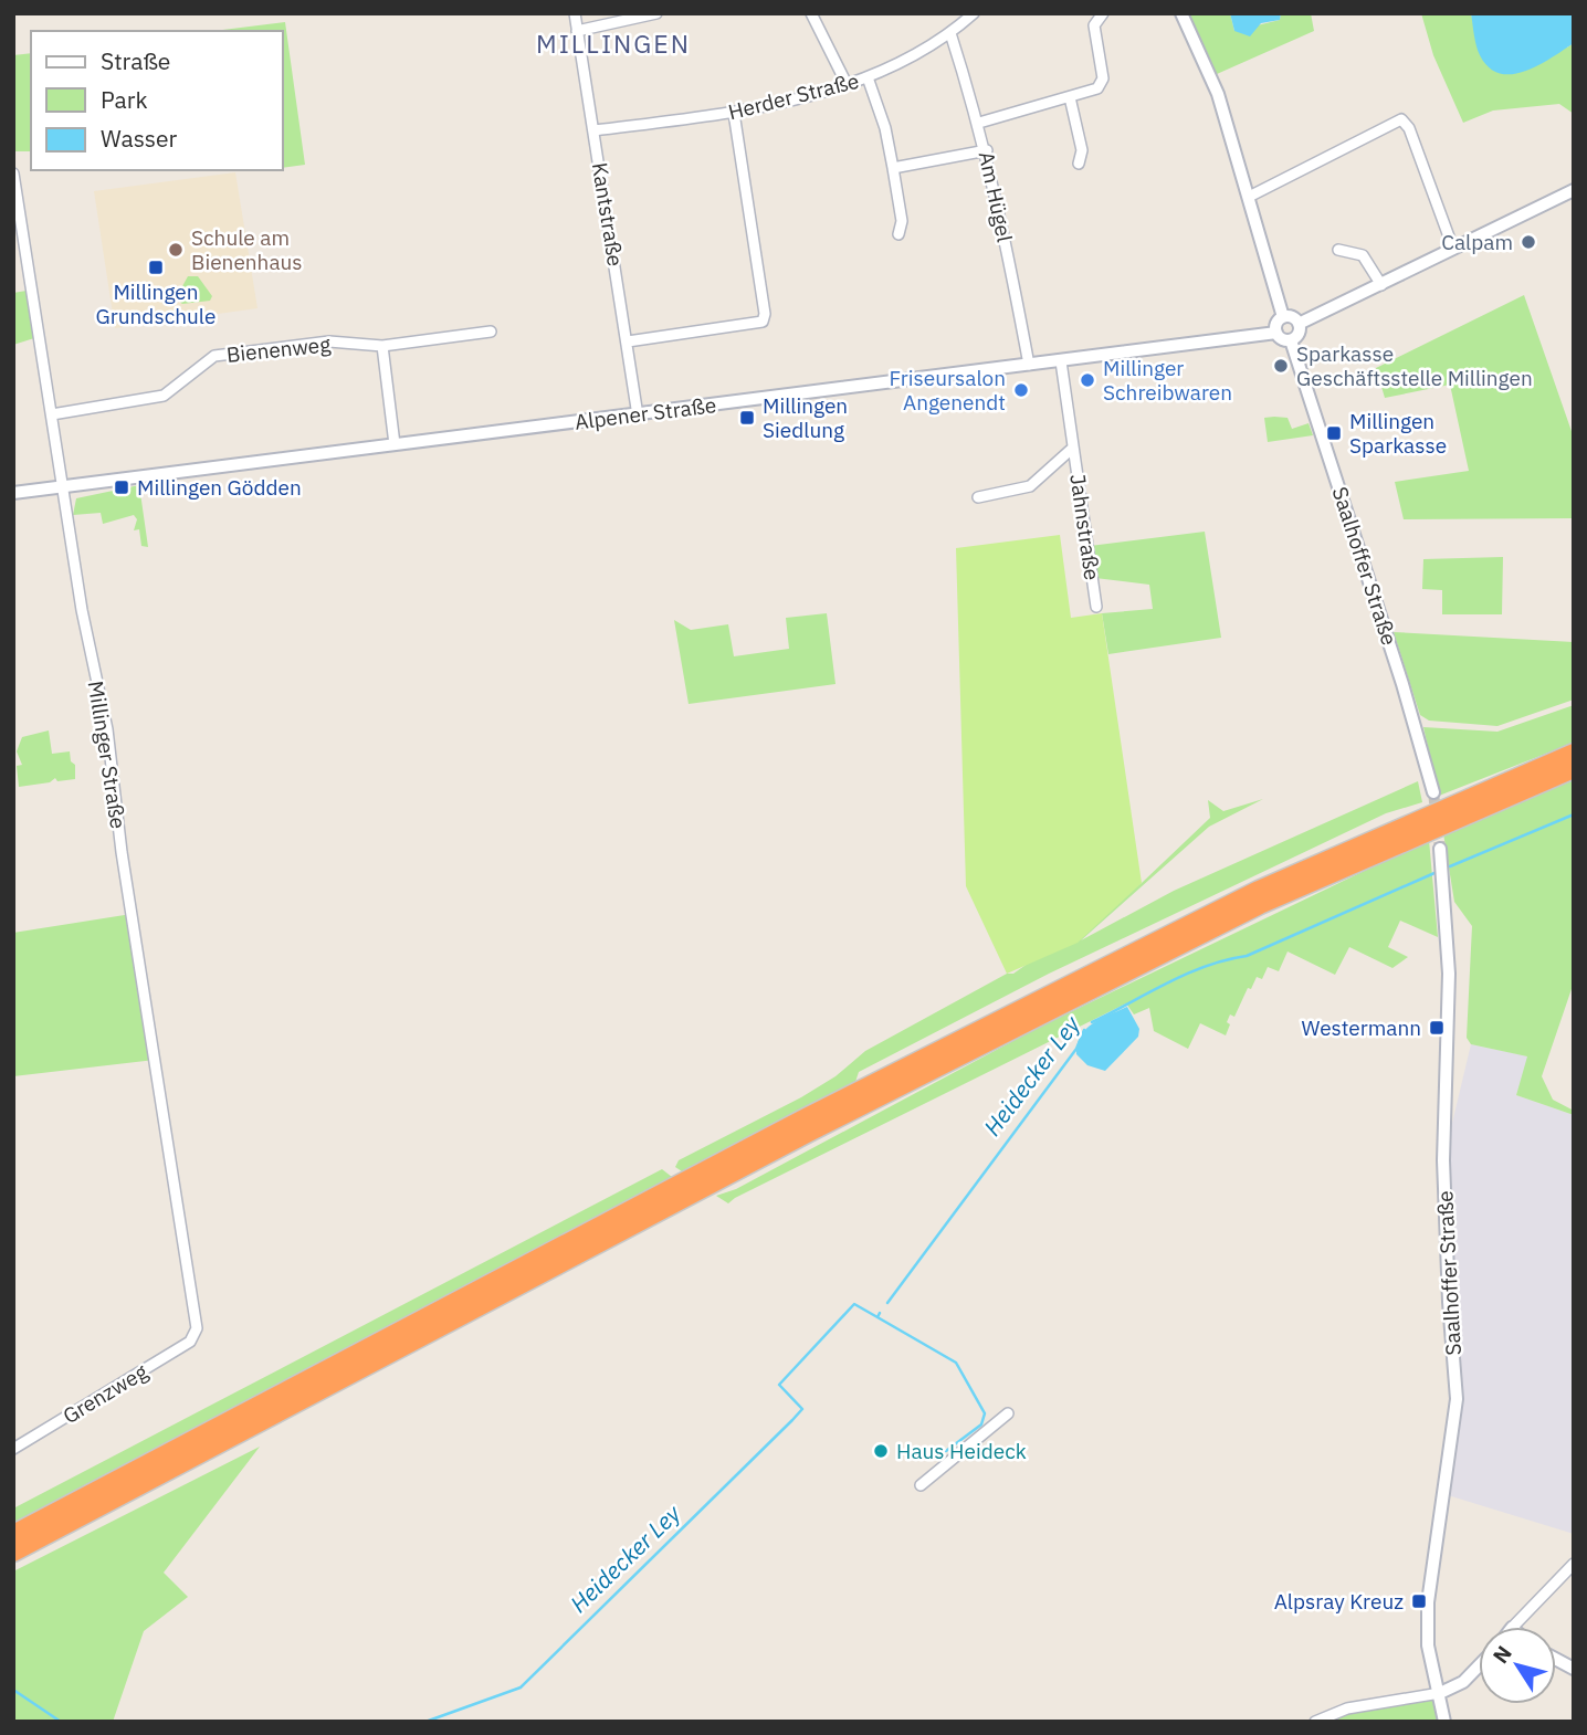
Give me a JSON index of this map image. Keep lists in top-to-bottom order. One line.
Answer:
{"streets":{"street":["Herder Straße","Am Hügel","Kantstraße","Bienenweg","Alpener Straße","Jahnstraße","Saalhoffer Straße","Millinger Straße","Grenzweg"]},"crossings":[["Herder Straße","Am Hügel"],["Herder Straße","Kantstraße"],["Am Hügel","Alpener Straße"],["Kantstraße","Alpener Straße"],["Bienenweg","Millinger Straße"],["Alpener Straße","Jahnstraße"],["Alpener Straße","Saalhoffer Straße"],["Alpener Straße","Millinger Straße"],["Millinger Straße","Grenzweg"]],"districts":["MILLINGEN"],"water":["Heidecker Ley"],"places":{"other":["Calpam","Schule am Bienenhaus","Sparkasse Geschäftsstelle Millingen","Millinger Schreibwaren","Friseursalon Angenendt","Haus Heideck"],"transit":["Millingen Grundschule","Millingen Siedlung","Millingen Sparkasse","Millingen Gödden","Westermann","Alpsray Kreuz"]},"legend":["Straße","Park","Wasser"],"north":"top left"}
